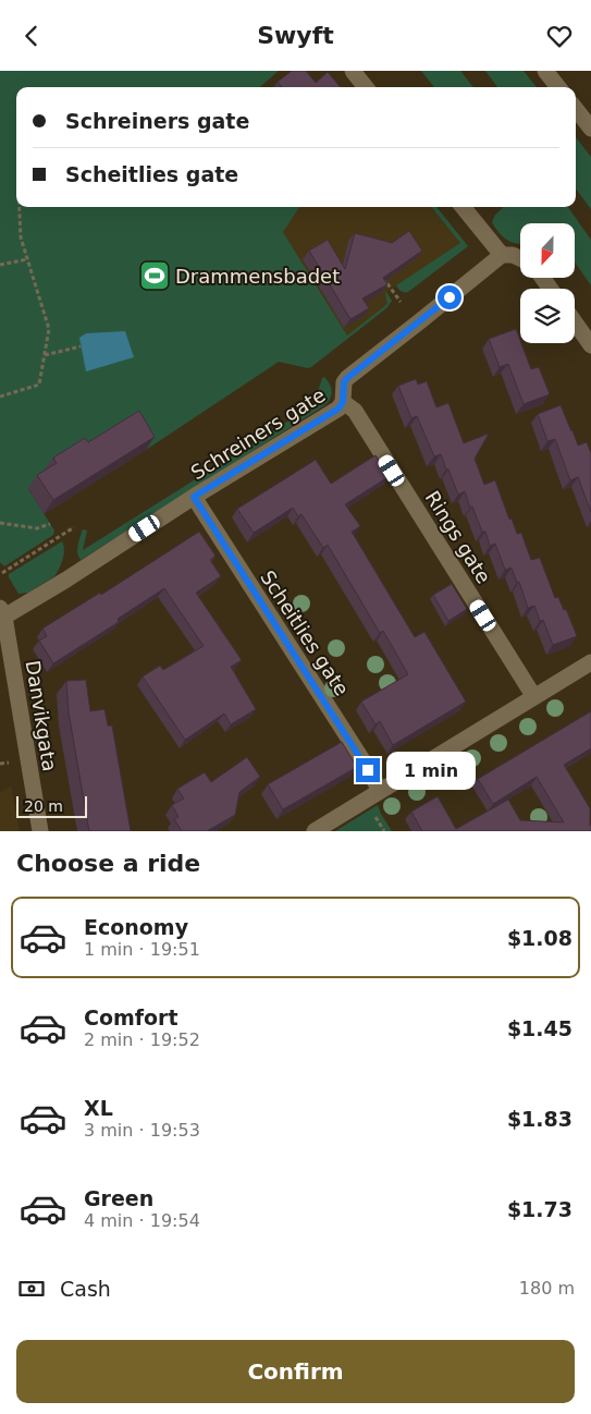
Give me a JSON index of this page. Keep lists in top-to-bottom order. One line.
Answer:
{"streets":{"street":["Schreiners gate","Rings gate","Scheitlies gate","Danvikgata"]},"crossings":[["Schreiners gate","Rings gate"],["Schreiners gate","Scheitlies gate"],["Schreiners gate","Danvikgata"]],"places":{"sports":["Drammensbadet"]},"scale_bar":"20 m","north":"bottom","page":{"header":"Swyft","banner":["Schreiners gate","Scheitlies gate"],"bubble":"1 min","scale":"20 m","heading":"Choose a ride","list":[{"name":"Economy","note":"1 min · 19:51","value":"$1.08"},{"name":"Comfort","note":"2 min · 19:52","value":"$1.45"},{"name":"XL","note":"3 min · 19:53","value":"$1.83"},{"name":"Green","note":"4 min · 19:54","value":"$1.73"}],"pay":["Cash","180 m"],"buttons":"Confirm"}}
